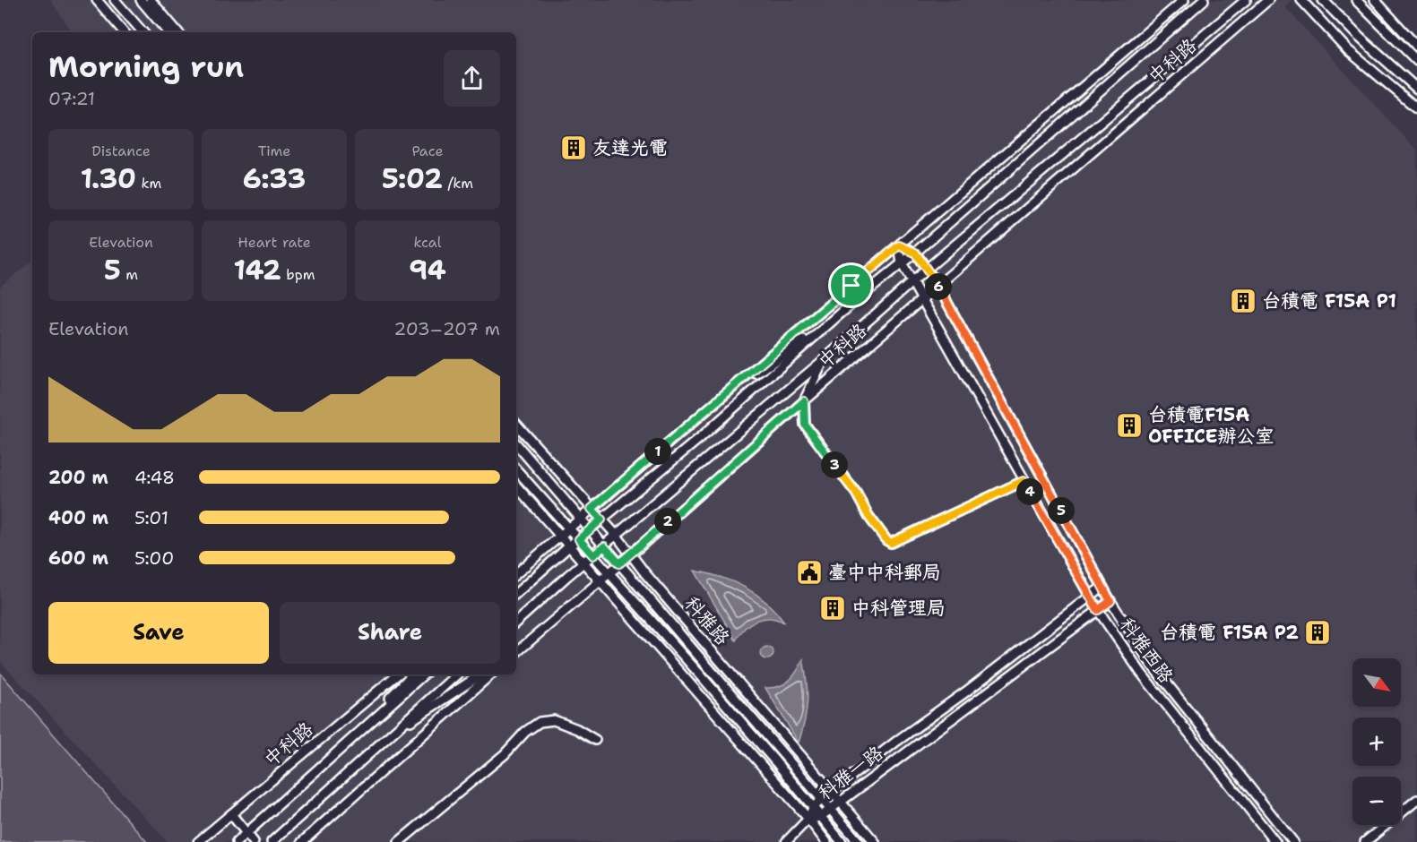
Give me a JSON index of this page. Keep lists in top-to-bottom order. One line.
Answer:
{"streets":{"street":["中科路","科雅路","科雅西路","科雅一路"]},"crossings":[["中科路","科雅路"],["中科路","科雅西路"],["科雅路","科雅一路"],["科雅西路","科雅一路"]],"places":{"building":["友達光電","台積電 F15A P1","台積電F15A OFFICE辦公室","中科管理局","台積電 F15A P2"],"public building":["臺中中科郵局"]},"north":"bottom right","page":{"heading":["Morning run","07:21"],"stats":[["Distance","1.30 km"],["Time","6:33"],["Pace","5:02 /km"],["Elevation","5 m"],["Heart rate","142 bpm"],["kcal","94"]],"pins":["6","1","3","4","5","2"],"chart":["Elevation","203–207 m"],"list":[{"name":"200 m","note":"4:48"},{"name":"400 m","note":"5:01"},{"name":"600 m","note":"5:00"}],"buttons":["Save","Share"],"map_buttons":["+","−"]}}
